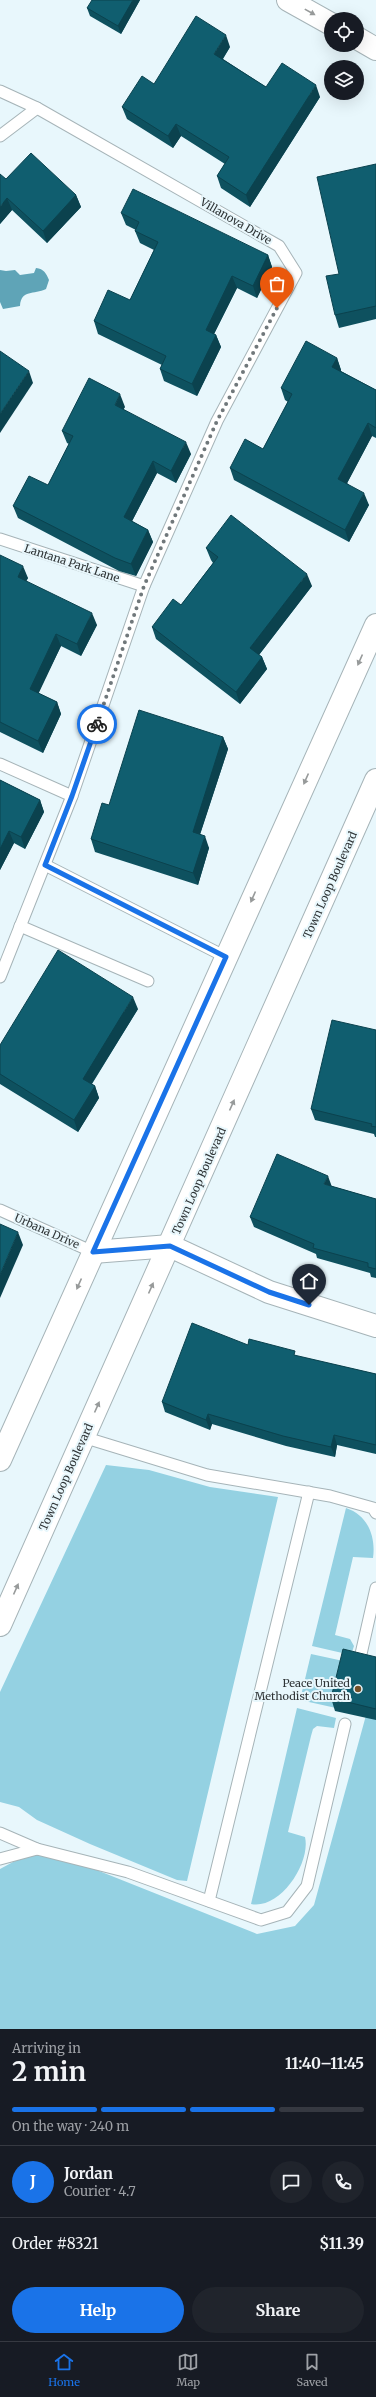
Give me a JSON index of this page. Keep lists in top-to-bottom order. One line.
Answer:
{"streets":{"street":["Town Loop Boulevard"],"lane":["Villanova Drive","Lantana Park Lane","Urbana Drive"]},"crossings":[["Villanova Drive","Lantana Park Lane"]],"places":["Peace United Methodist Church"],"page":{"heading":["2 min","Arriving in","11:40–11:45"],"panel":["Jordan","Courier · 4.7","Order #8321","$11.39"],"bar":"On the way · 240 m","round":"J","buttons":["Help","Share"],"tabs":["Home","Map","Saved"]}}
